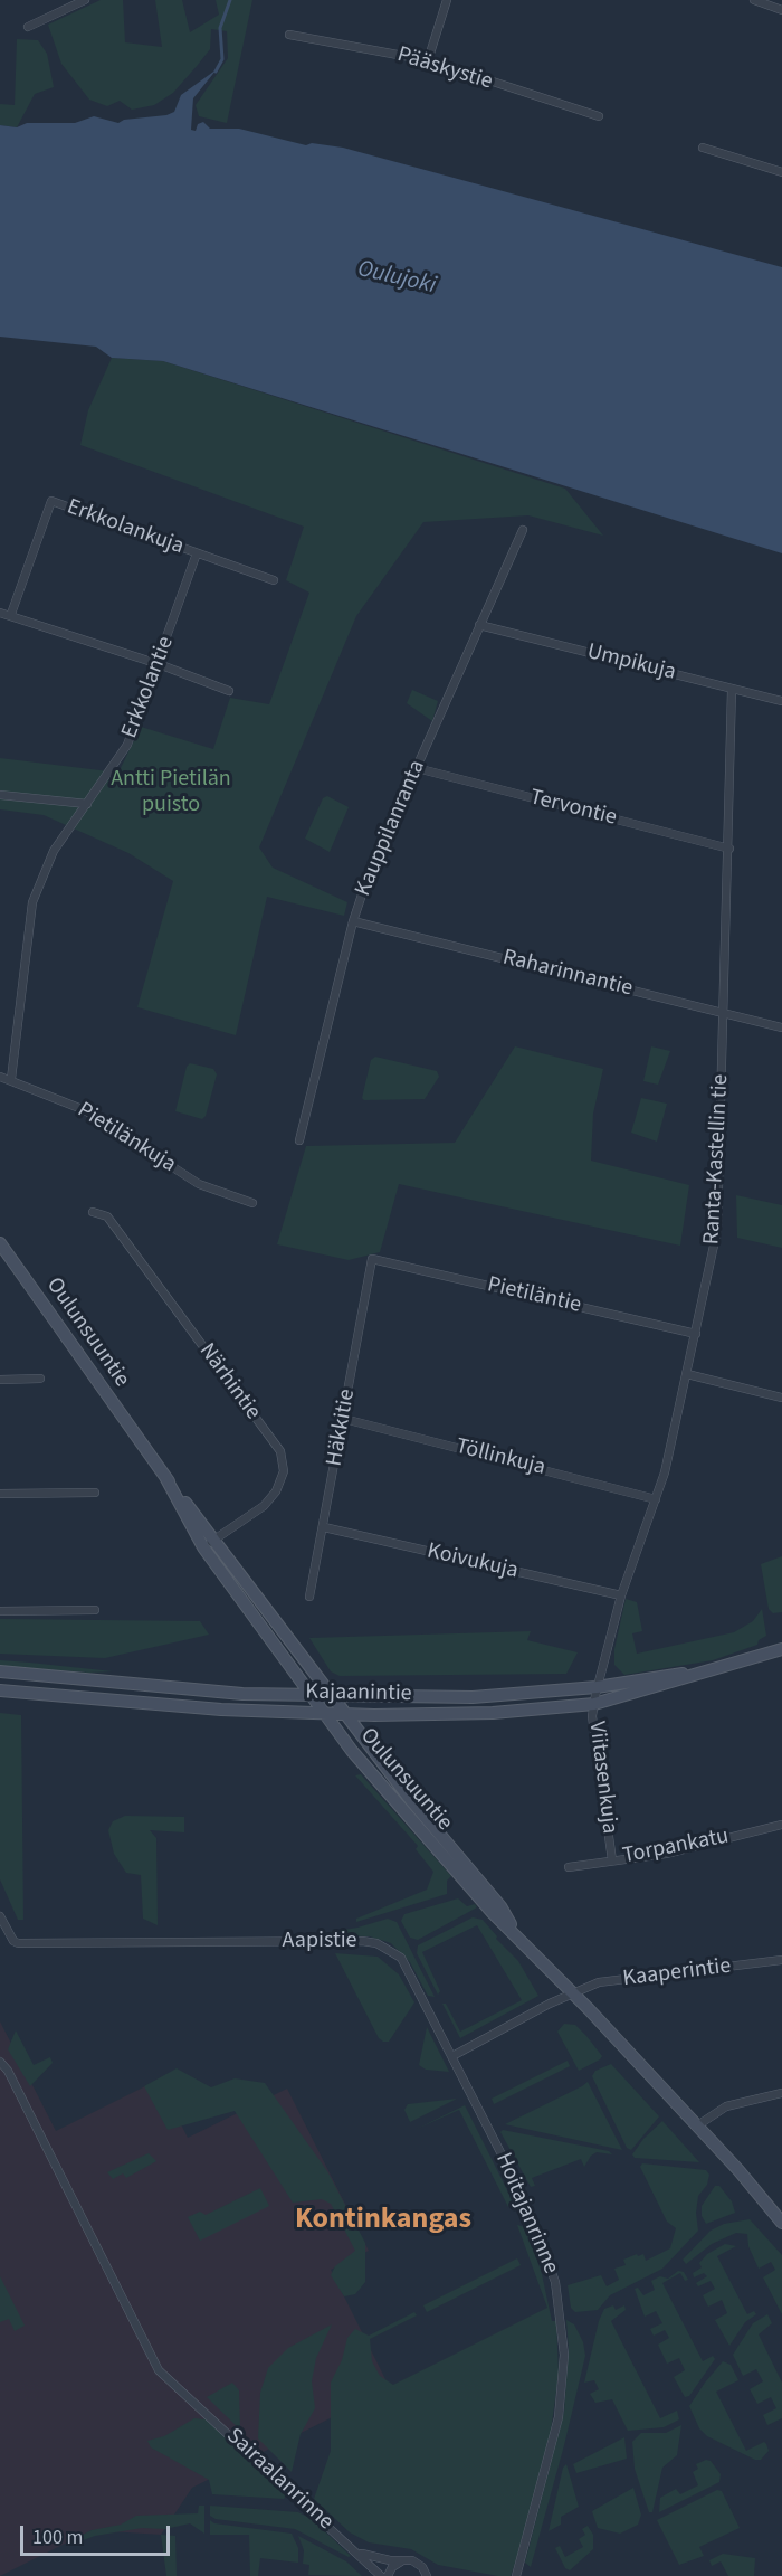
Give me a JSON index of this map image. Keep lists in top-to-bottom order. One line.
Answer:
{"streets":{"main road":["Oulunsuuntie","Kajaanintie"],"street":["Pääskystie","Erkkolankuja","Umpikuja","Erkkolantie","Tervontie","Kauppilanranta","Raharinnantie","Pietilänkuja","Ranta-Kastellin tie","Pietiläntie","Närhintie","Häkkitie","Töllinkuja","Koivukuja","Viitasenkuja","Torpankatu","Aapistie","Kaaperintie","Hoitajanrinne","Sairaalanrinne"]},"crossings":[["Erkkolankuja","Erkkolantie"],["Umpikuja","Kauppilanranta"],["Umpikuja","Ranta-Kastellin tie"],["Erkkolantie","Pietilänkuja"],["Tervontie","Kauppilanranta"],["Tervontie","Ranta-Kastellin tie"],["Kauppilanranta","Raharinnantie"],["Raharinnantie","Ranta-Kastellin tie"],["Ranta-Kastellin tie","Pietiläntie"],["Ranta-Kastellin tie","Töllinkuja"],["Ranta-Kastellin tie","Koivukuja"],["Ranta-Kastellin tie","Kajaanintie"],["Ranta-Kastellin tie","Viitasenkuja"],["Pietiläntie","Häkkitie"],["Oulunsuuntie","Närhintie"],["Oulunsuuntie","Kajaanintie"],["Oulunsuuntie","Kaaperintie"],["Häkkitie","Töllinkuja"],["Häkkitie","Koivukuja"],["Kajaanintie","Viitasenkuja"],["Viitasenkuja","Torpankatu"],["Aapistie","Hoitajanrinne"]],"districts":["Kontinkangas"],"water":["Oulujoki"],"parks":["Antti Pietilän puisto"],"scale_bar":"100 m"}
